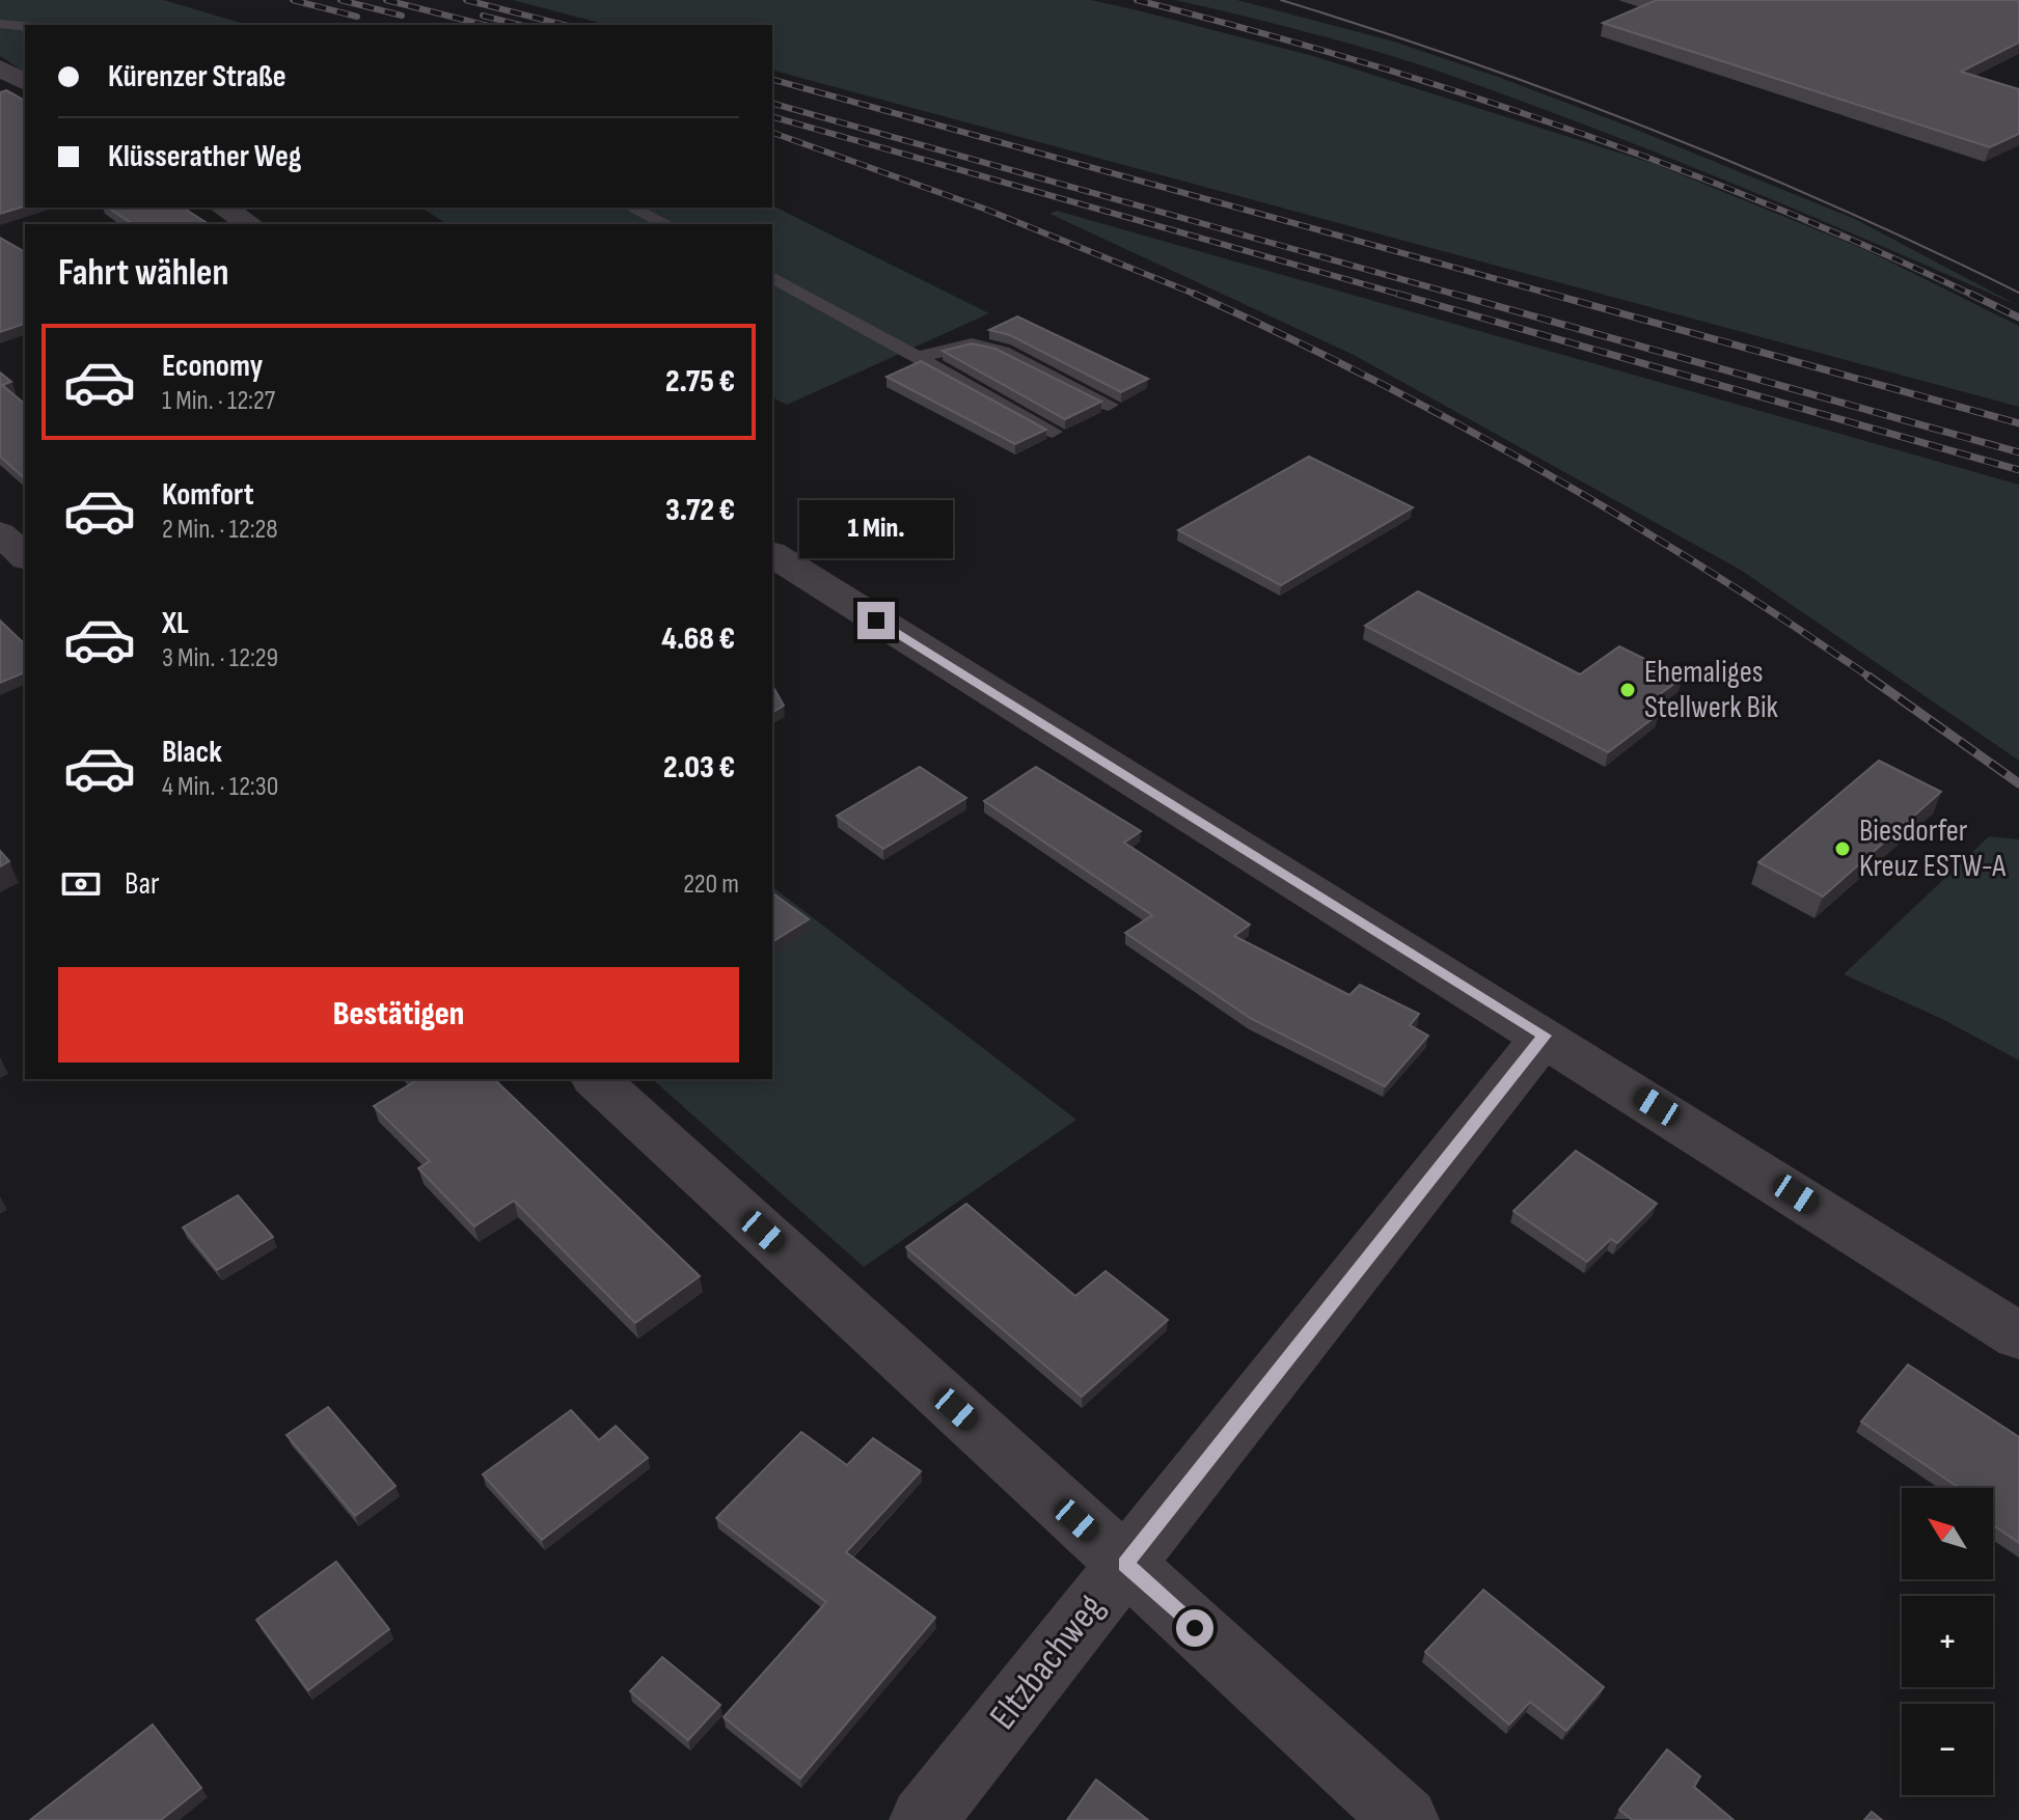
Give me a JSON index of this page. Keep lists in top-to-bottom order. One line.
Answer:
{"streets":{"street":["Eltzbachweg"]},"places":["Ehemaliges Stellwerk Bik","Biesdorfer Kreuz ESTW-A"],"north":"top left","page":{"banner":["Kürenzer Straße","Klüsserather Weg"],"heading":"Fahrt wählen","list":[{"name":"Economy","note":"1 Min. · 12:27","value":"2.75 €"},{"name":"Komfort","note":"2 Min. · 12:28","value":"3.72 €"},{"name":"XL","note":"3 Min. · 12:29","value":"4.68 €"},{"name":"Black","note":"4 Min. · 12:30","value":"2.03 €"}],"bubble":"1 Min.","pay":["Bar","220 m"],"buttons":"Bestätigen","map_buttons":["+","−"]}}
